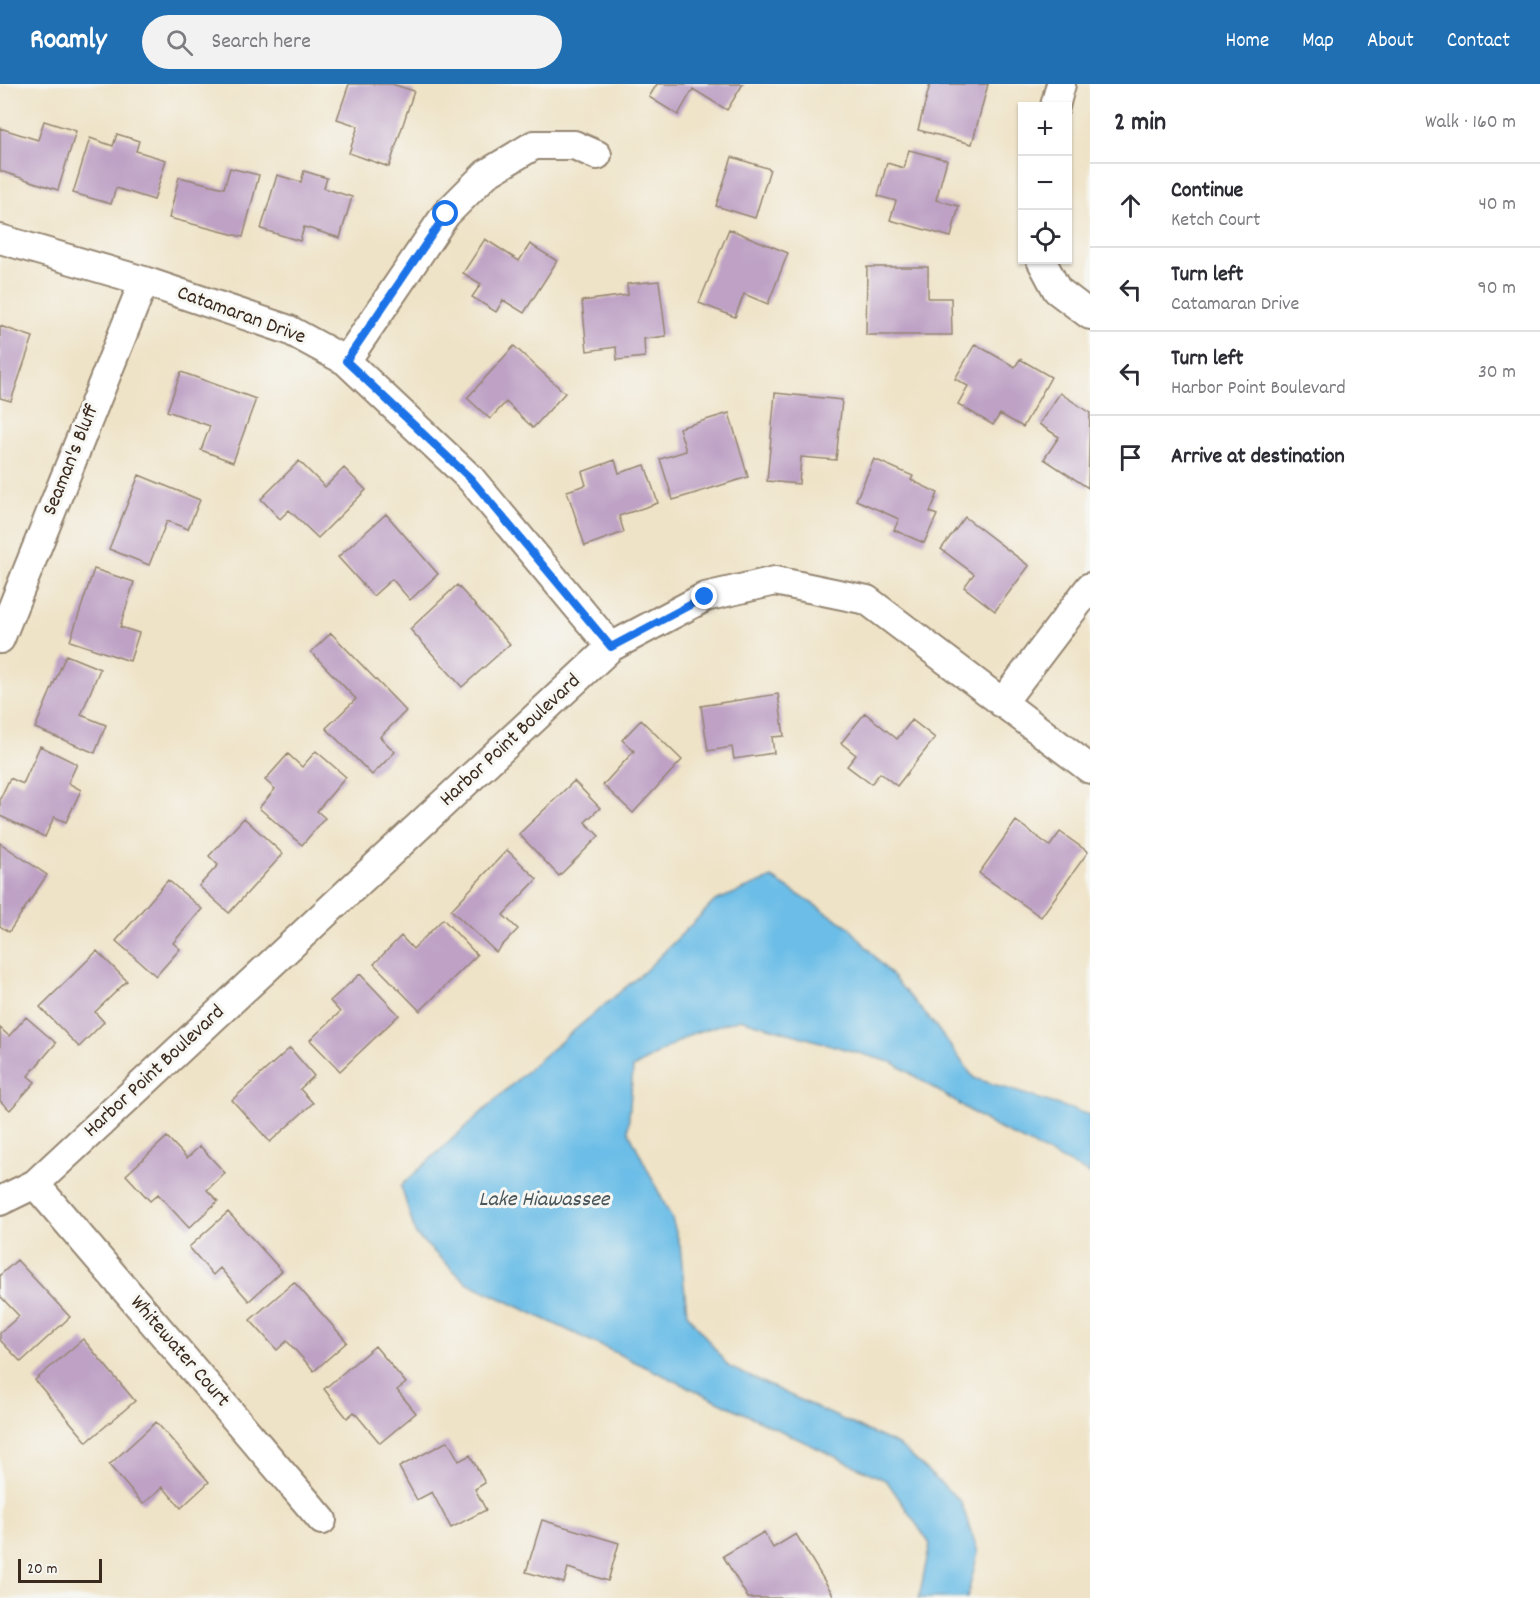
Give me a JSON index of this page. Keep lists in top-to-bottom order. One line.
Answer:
{"streets":{"street":["Catamaran Drive","Seaman's Bluff","Harbor Point Boulevard","Whitewater Court"]},"crossings":[["Catamaran Drive","Seaman's Bluff"],["Catamaran Drive","Harbor Point Boulevard"],["Harbor Point Boulevard","Whitewater Court"]],"water":["Lake Hiawassee"],"scale_bar":"20 m","page":{"header":"Roamly","search":"Search here","nav":["Home","Map","About","Contact"],"heading":["2 min","Walk · 160 m"],"map_buttons":["+","−"],"list":[["Continue","Ketch Court","40 m"],["Turn left","Catamaran Drive","90 m"],["Turn left","Harbor Point Boulevard","30 m"],"Arrive at destination"],"scale":"20 m"}}
